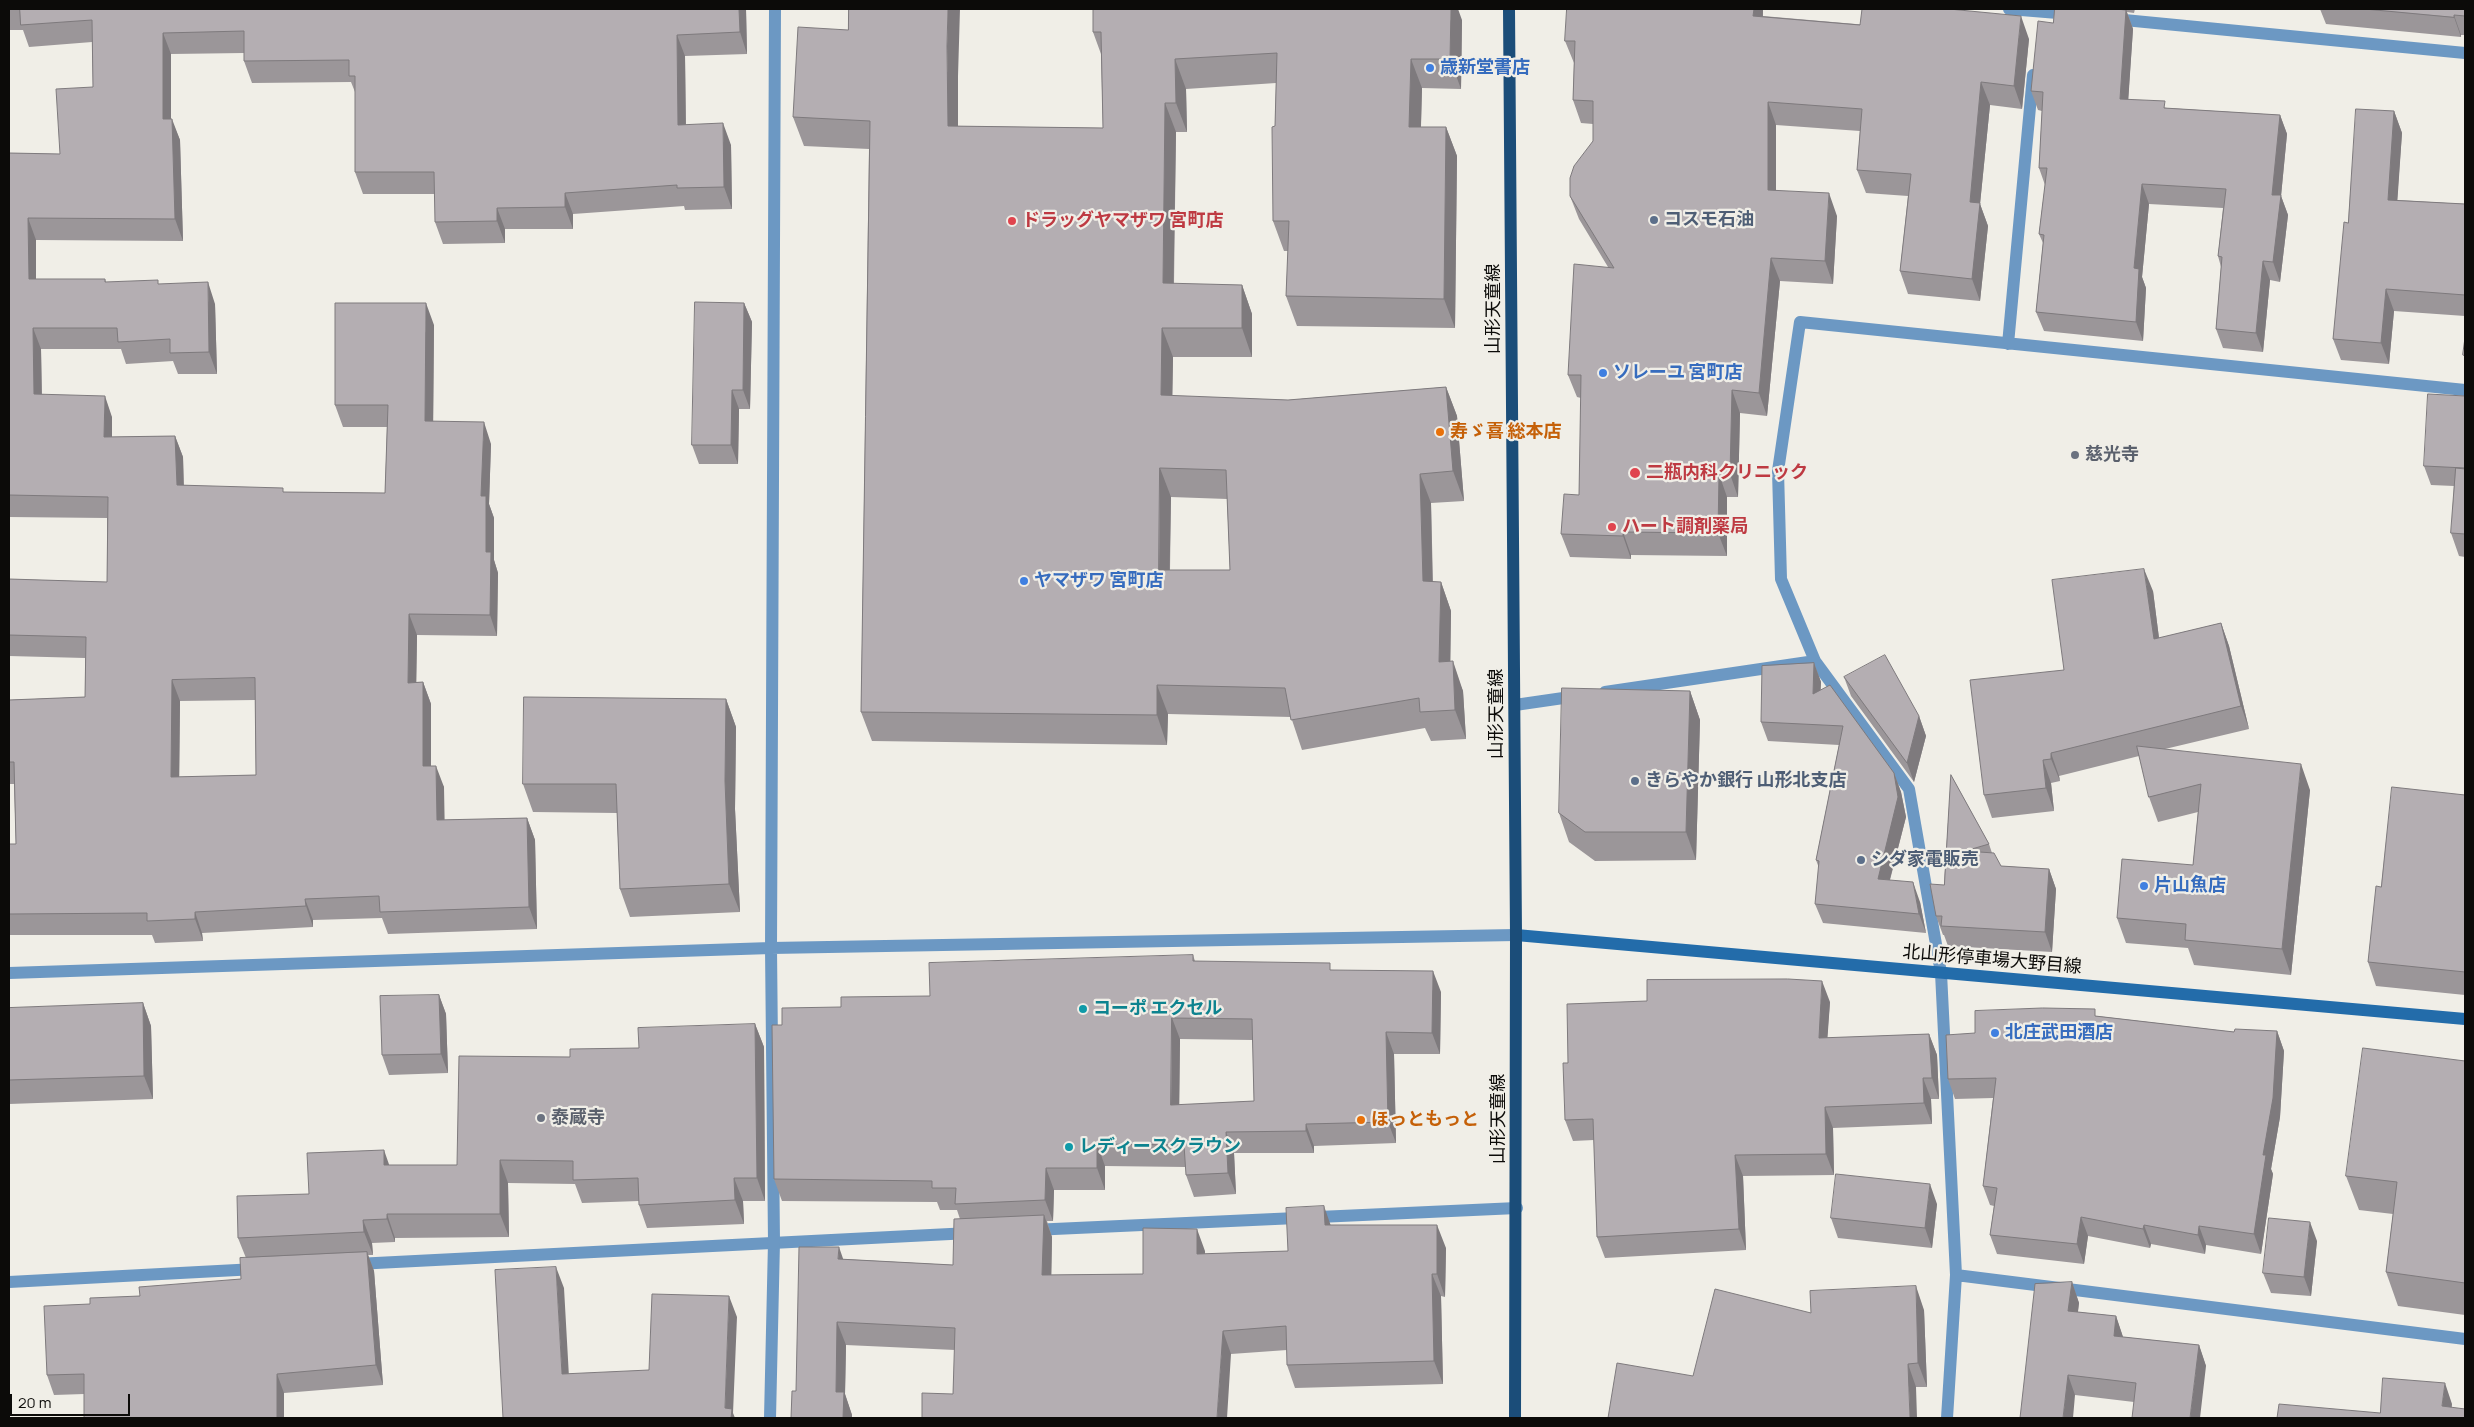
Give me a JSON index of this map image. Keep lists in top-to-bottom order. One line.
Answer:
{"streets":{"main road":["山形天童線","北山形停車場大野目線"]},"crossings":[["山形天童線","北山形停車場大野目線"]],"places":["歳新堂書店","コスモ石油","ドラッグヤマザワ 宮町店","ソレーユ 宮町店","寿ゞ喜 総本店","慈光寺","二瓶内科クリニック","ハート調剤薬局","ヤマザワ 宮町店","きらやか銀行 山形北支店","シダ家電販売","片山魚店","コーポ エクセル","北庄武田酒店","泰蔵寺","ほっともっと","レディースクラウン"],"scale_bar":"20 m"}
